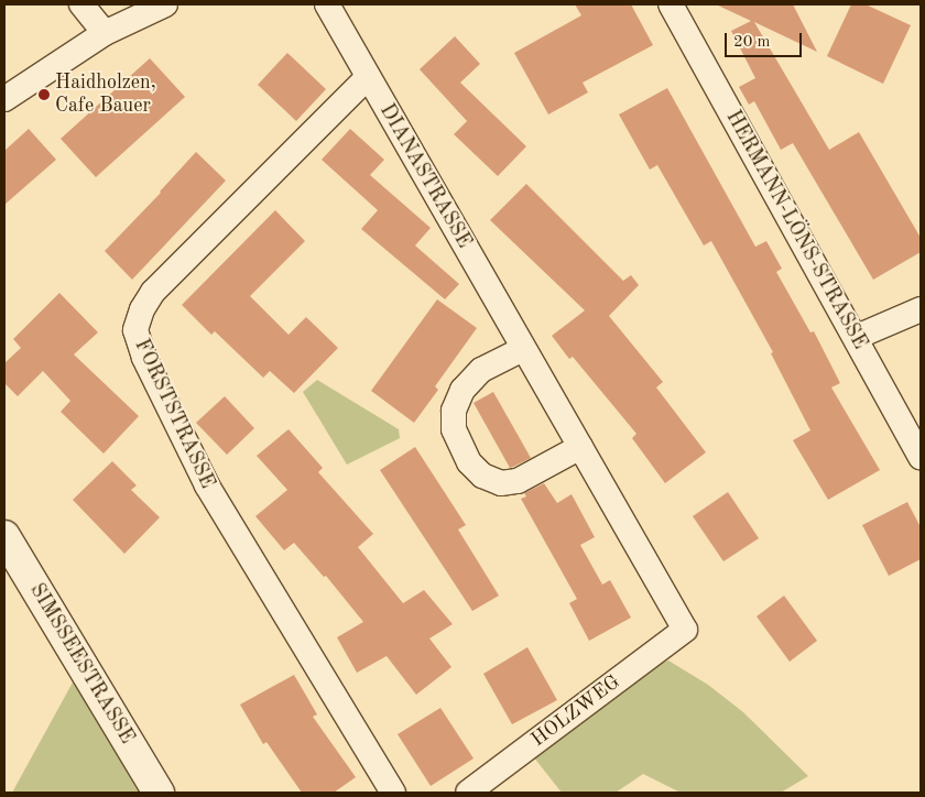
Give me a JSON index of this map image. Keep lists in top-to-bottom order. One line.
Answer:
{"streets":{"main road":["SIMSSEESTRASSE"],"street":["DIANASTRASSE","HERMANN-LÖNS-STRASSE","FORSTSTRASSE","HOLZWEG"]},"crossings":[["DIANASTRASSE","FORSTSTRASSE"],["DIANASTRASSE","HOLZWEG"]],"places":["Haidholzen, Cafe Bauer"],"scale_bar":"20 m"}
